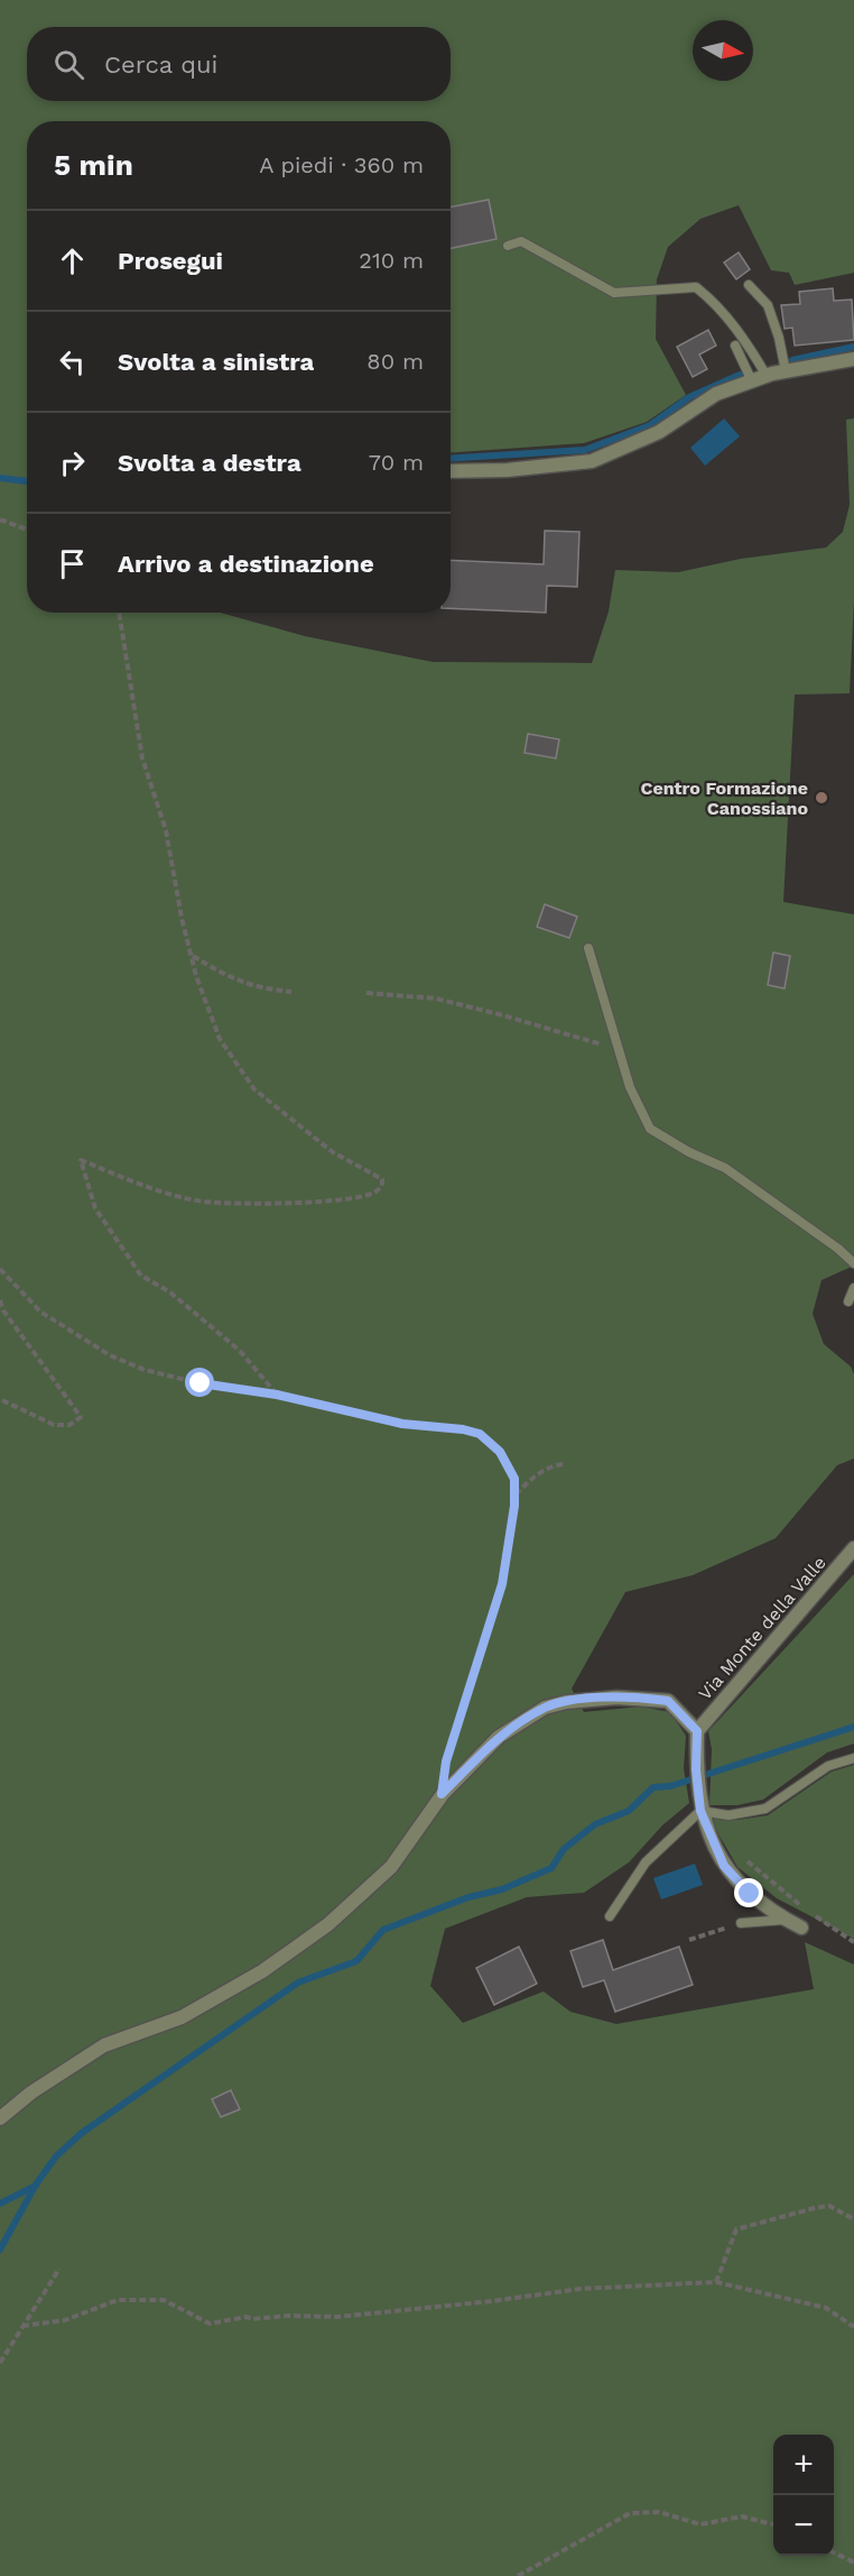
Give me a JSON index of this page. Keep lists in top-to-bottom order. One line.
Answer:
{"streets":{"street":["Via Monte della Valle"]},"places":["Centro Formazione Canossiano"],"north":"right","page":{"search":"Cerca qui","heading":["5 min","A piedi · 360 m"],"list":[["Prosegui","210 m"],["Svolta a sinistra","80 m"],["Svolta a destra","70 m"],"Arrivo a destinazione"],"map_buttons":["+","−"]}}
